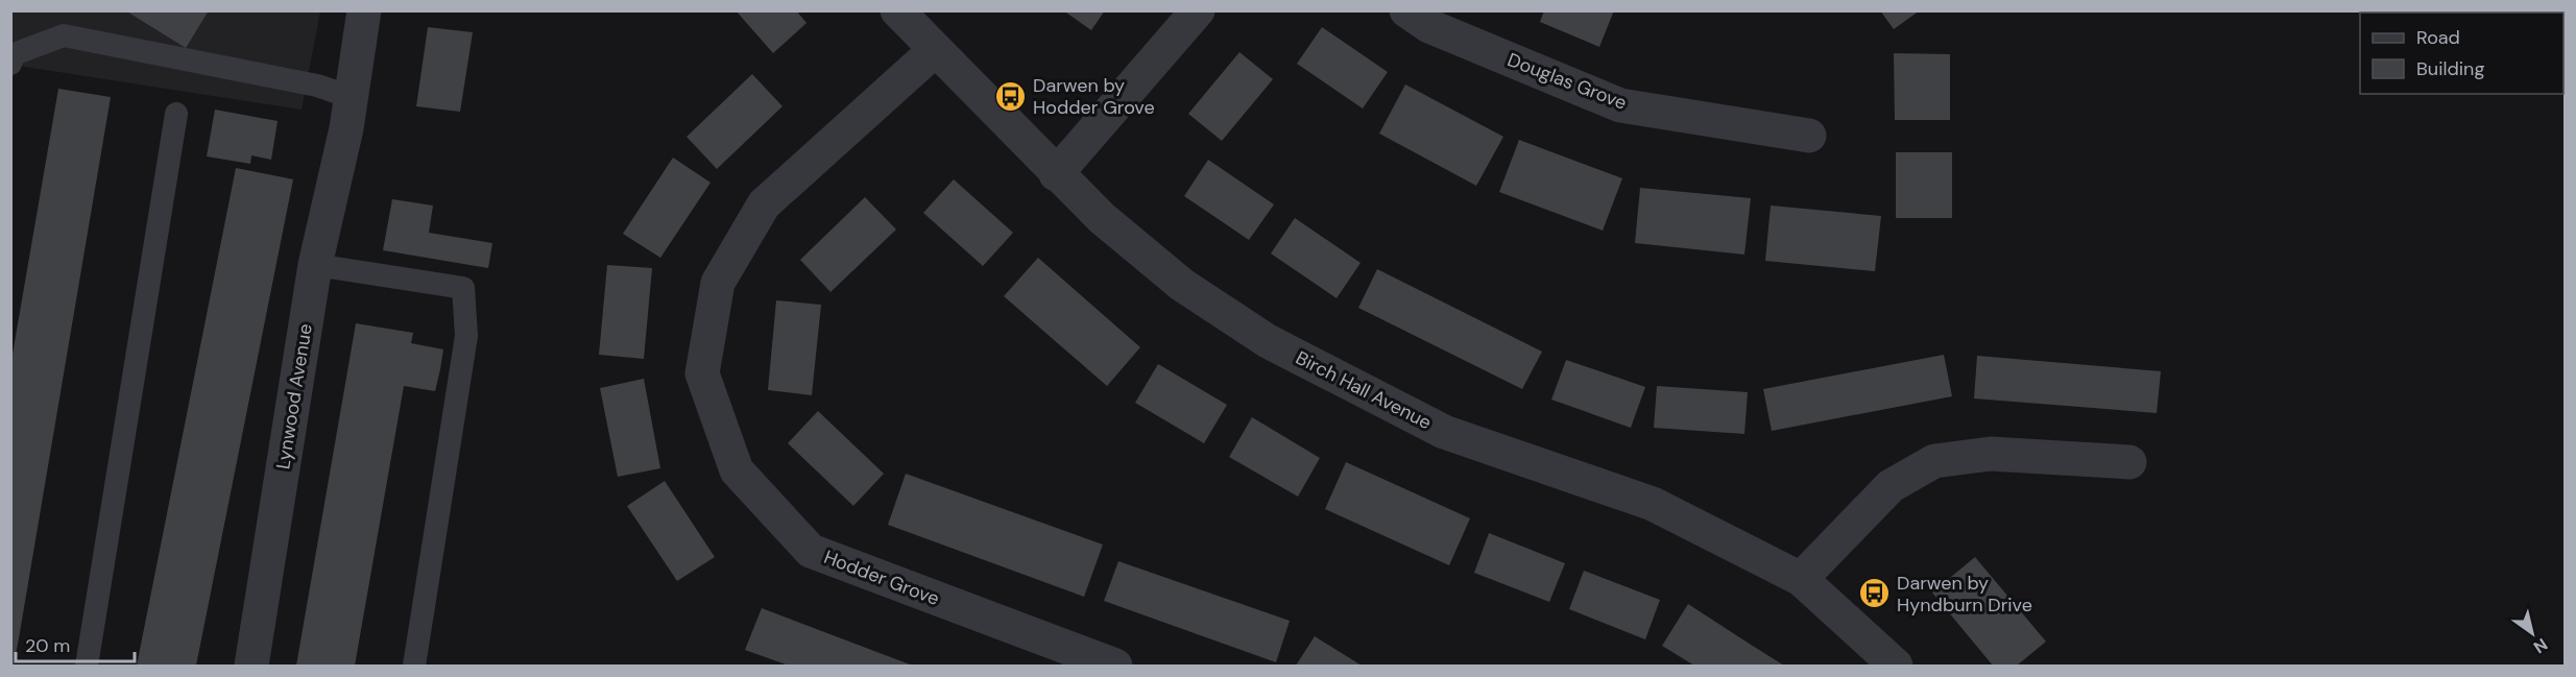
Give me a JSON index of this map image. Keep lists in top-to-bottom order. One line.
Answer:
{"streets":{"street":["Douglas Grove","Birch Hall Avenue","Lynwood Avenue","Hodder Grove"]},"crossings":[["Birch Hall Avenue","Hodder Grove"]],"places":{"bus stop":["Darwen by Hodder Grove","Darwen by Hyndburn Drive"]},"legend":["Road","Building"],"scale_bar":"20 m","north":"bottom right"}
